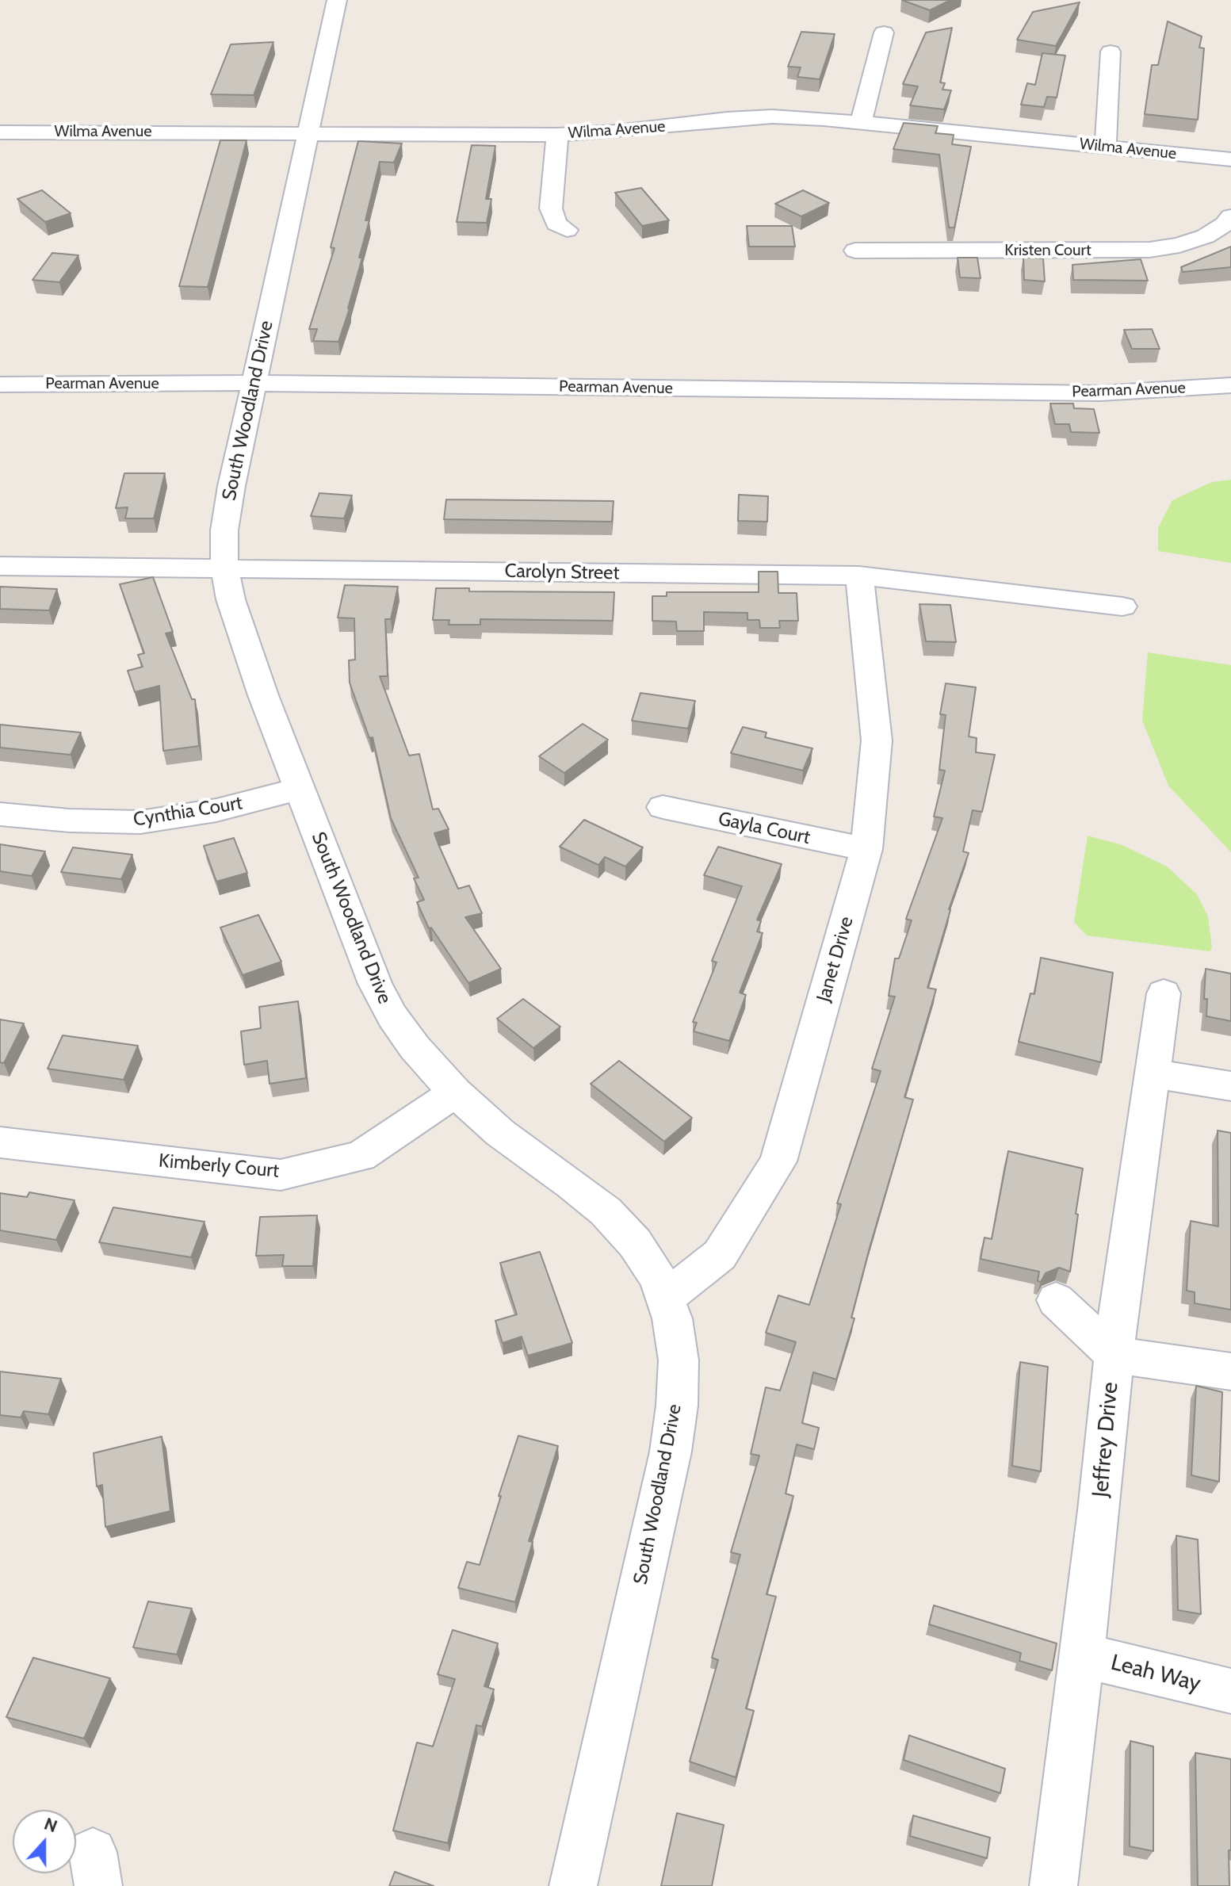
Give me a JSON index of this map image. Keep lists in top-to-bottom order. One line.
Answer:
{"streets":{"street":["Wilma Avenue","Kristen Court","Pearman Avenue","South Woodland Drive","Carolyn Street","Cynthia Court","Gayla Court","Janet Drive","Kimberly Court","Jeffrey Drive","Leah Way"]},"crossings":[["Wilma Avenue","South Woodland Drive"],["Pearman Avenue","South Woodland Drive"],["South Woodland Drive","Carolyn Street"],["South Woodland Drive","Cynthia Court"],["South Woodland Drive","Janet Drive"],["South Woodland Drive","Kimberly Court"],["Carolyn Street","Janet Drive"],["Gayla Court","Janet Drive"],["Jeffrey Drive","Leah Way"]],"north":"top"}
